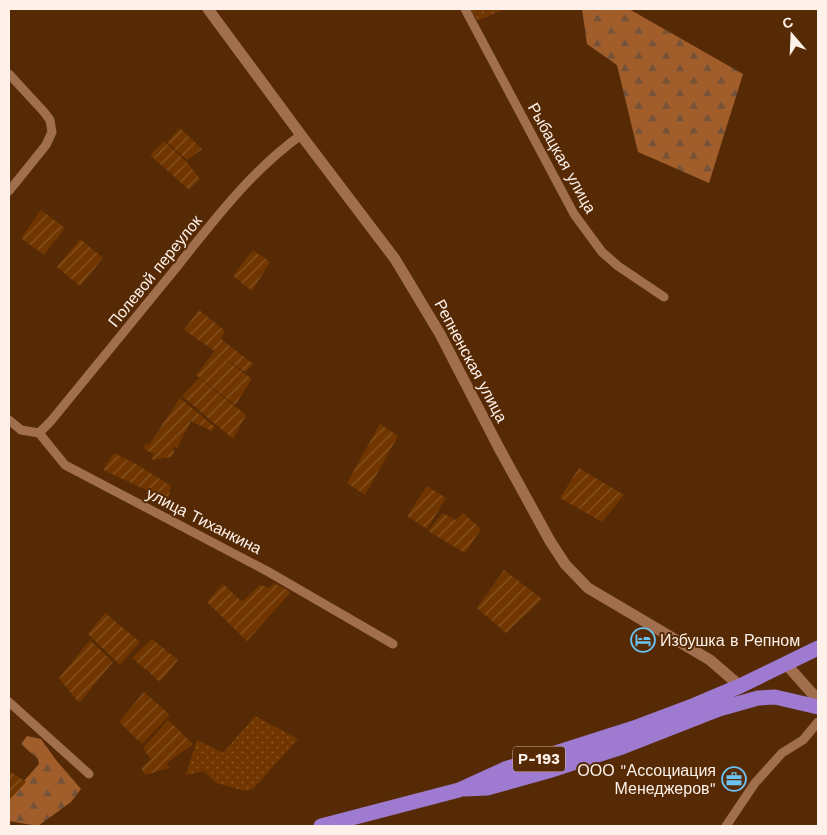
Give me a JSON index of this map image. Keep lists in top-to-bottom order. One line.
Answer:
{"streets":{"highway":["Р-193"],"street":["Рыбацкая улица","Полевой переулок","Репненская улица","улица Тиханкина"]},"crossings":[["Полевой переулок","Репненская улица"],["Полевой переулок","улица Тиханкина"],["Репненская улица","Р-193"]],"places":{"hotel":["Избушка в Репном"],"office":["ООО \"Ассоциация Менеджеров\""]},"north":"top"}
